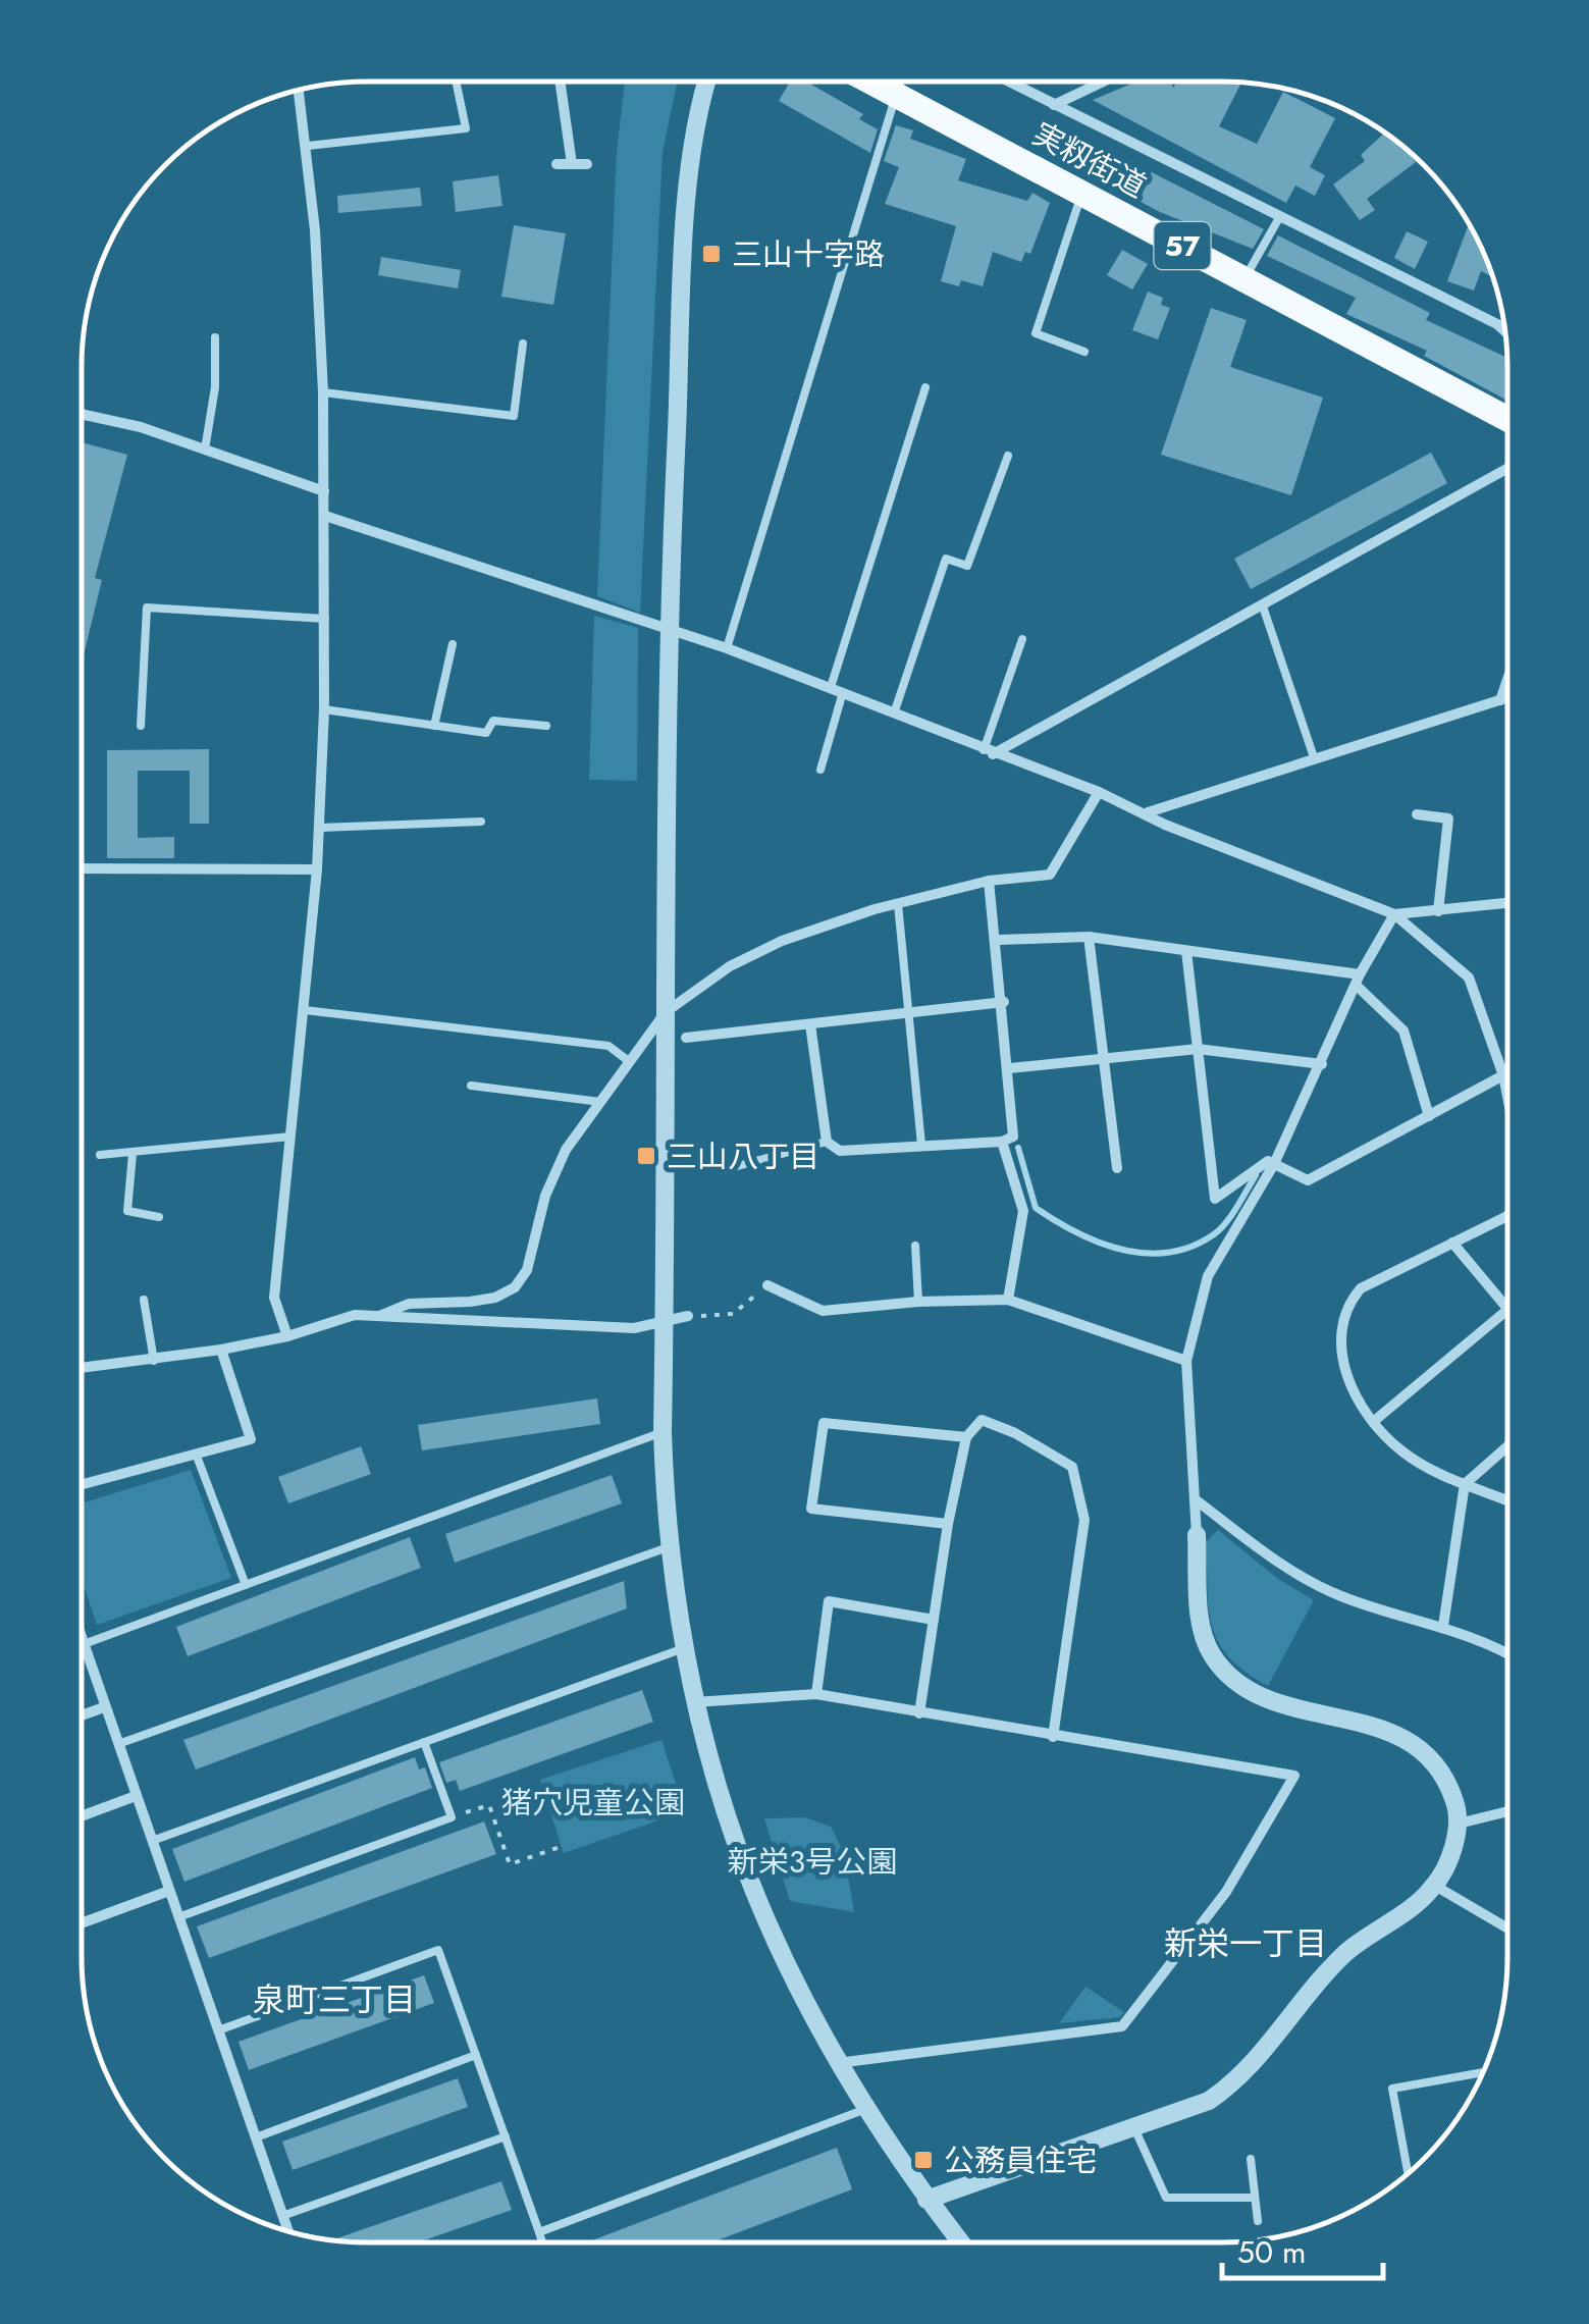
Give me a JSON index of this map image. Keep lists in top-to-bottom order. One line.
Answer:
{"streets":{"main road":["実籾街道","57"]},"districts":["新栄一丁目","泉町三丁目"],"parks":["猪穴児童公園","新栄3号公園"],"places":{"transit":["三山十字路","三山八丁目","公務員住宅"]},"scale_bar":"50 m"}
